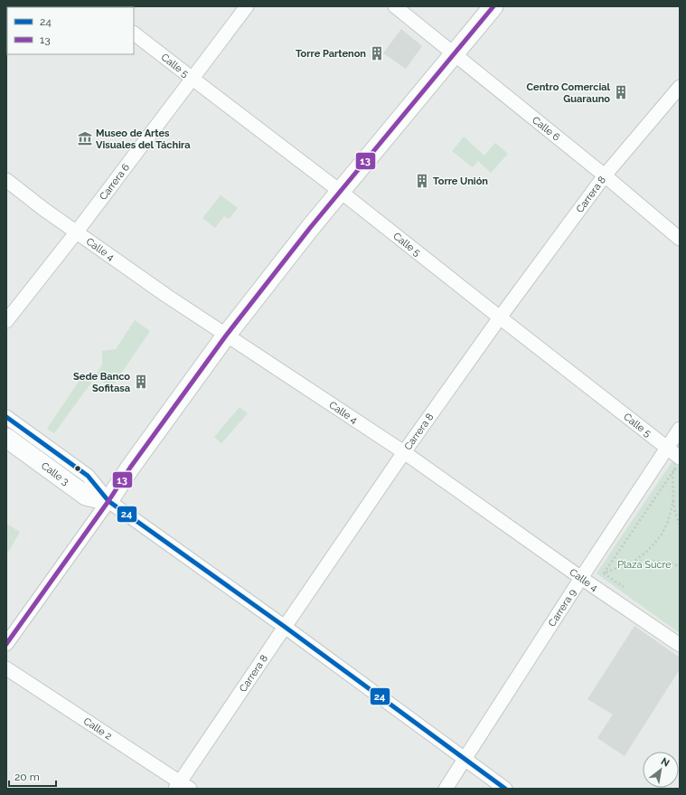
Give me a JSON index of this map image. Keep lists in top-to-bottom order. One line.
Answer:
{"streets":{"street":["Calle 5","Calle 6","Carrera 6","Carrera 8","Calle 4","Calle 3","Carrera 9","Calle 2"]},"crossings":[["Calle 5","Carrera 6"],["Calle 5","Carrera 8"],["Calle 5","Carrera 9"],["Calle 6","Carrera 8"],["Carrera 6","Calle 4"],["Carrera 8","Calle 4"],["Carrera 8","Calle 3"],["Carrera 8","Calle 2"],["Calle 4","Carrera 9"],["Calle 3","Carrera 9"]],"parks":["Plaza Sucre"],"places":{"building":["Torre Partenon","Centro Comercial Guarauno","Torre Unión","Sede Banco Sofitasa"],"museum":["Museo de Artes Visuales del Táchira"]},"lines":["transit line 13","transit line 24"],"legend":["24","13"],"scale_bar":"20 m","north":"top right"}
